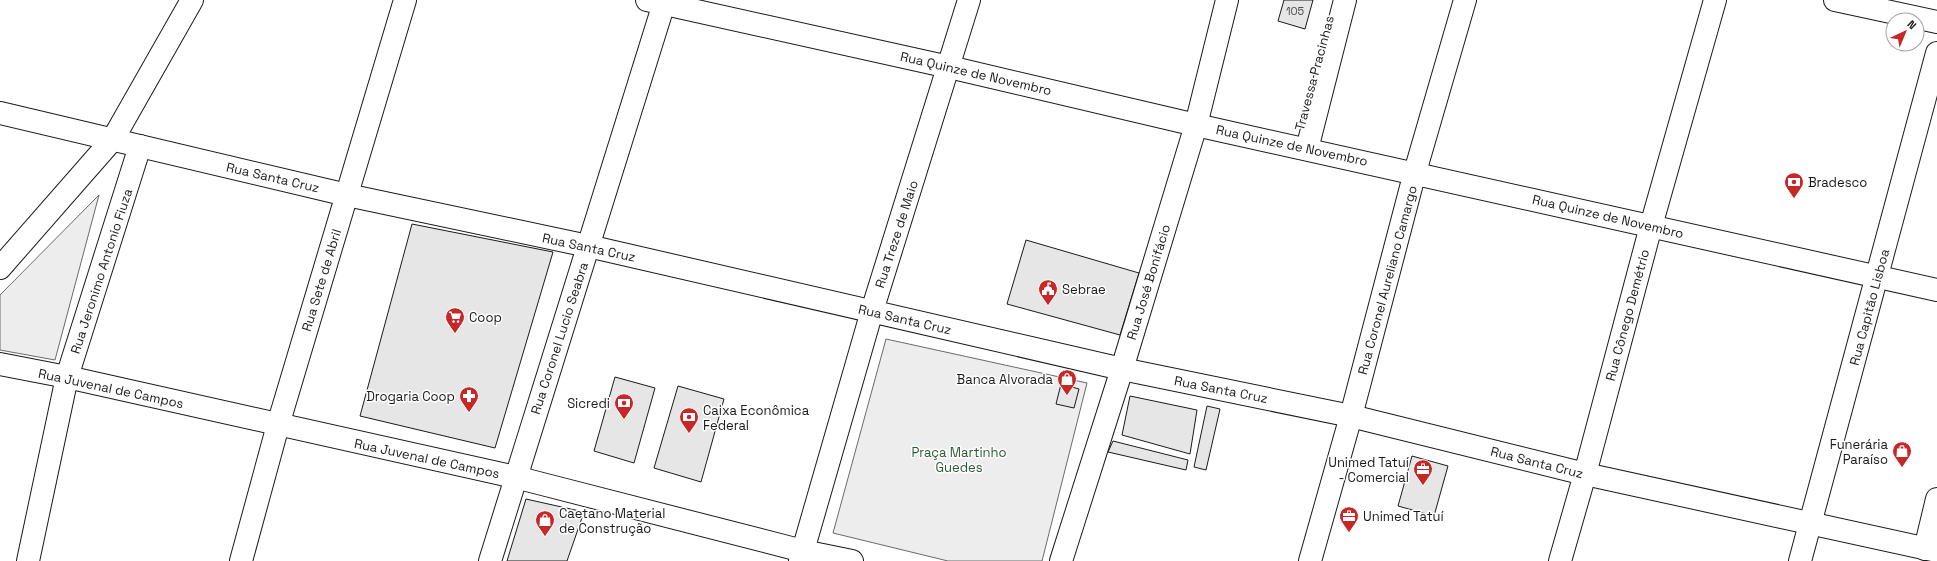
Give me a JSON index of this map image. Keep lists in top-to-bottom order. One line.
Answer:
{"streets":{"street":["Rua Quinze de Novembro","Travessa Pracinhas","Rua Santa Cruz","Rua Treze de Maio","Rua Jeronimo Antonio Fiuza","Rua Sete de Abril","Rua Coronel Aureliano Camargo","Rua José Bonifácio","Rua Capitão Lisboa","Rua Cônego Demétrio","Rua Coronel Lucio Seabra","Rua Juvenal de Campos"]},"crossings":[["Rua Quinze de Novembro","Travessa Pracinhas"],["Rua Quinze de Novembro","Rua Treze de Maio"],["Rua Quinze de Novembro","Rua Coronel Aureliano Camargo"],["Rua Quinze de Novembro","Rua José Bonifácio"],["Rua Quinze de Novembro","Rua Capitão Lisboa"],["Rua Quinze de Novembro","Rua Cônego Demétrio"],["Rua Quinze de Novembro","Rua Coronel Lucio Seabra"],["Rua Santa Cruz","Rua Treze de Maio"],["Rua Santa Cruz","Rua Jeronimo Antonio Fiuza"],["Rua Santa Cruz","Rua Sete de Abril"],["Rua Santa Cruz","Rua Coronel Aureliano Camargo"],["Rua Santa Cruz","Rua José Bonifácio"],["Rua Santa Cruz","Rua Capitão Lisboa"],["Rua Santa Cruz","Rua Cônego Demétrio"],["Rua Santa Cruz","Rua Coronel Lucio Seabra"],["Rua Treze de Maio","Rua Juvenal de Campos"],["Rua Jeronimo Antonio Fiuza","Rua Juvenal de Campos"],["Rua Sete de Abril","Rua Juvenal de Campos"],["Rua Coronel Lucio Seabra","Rua Juvenal de Campos"]],"parks":["Praça Martinho Guedes"],"places":{"bank":["Bradesco","Sicredi","Caixa Econômica Federal"],"public building":["Sebrae"],"supermarket":["Coop"],"shop":["Banca Alvorada","Funerária Paraíso","Caetano Material de Construção"],"pharmacy":["Drogaria Coop"],"office":["Unimed Tatuí - Comercial","Unimed Tatuí"]},"house_numbers":["105"],"north":"top right"}
